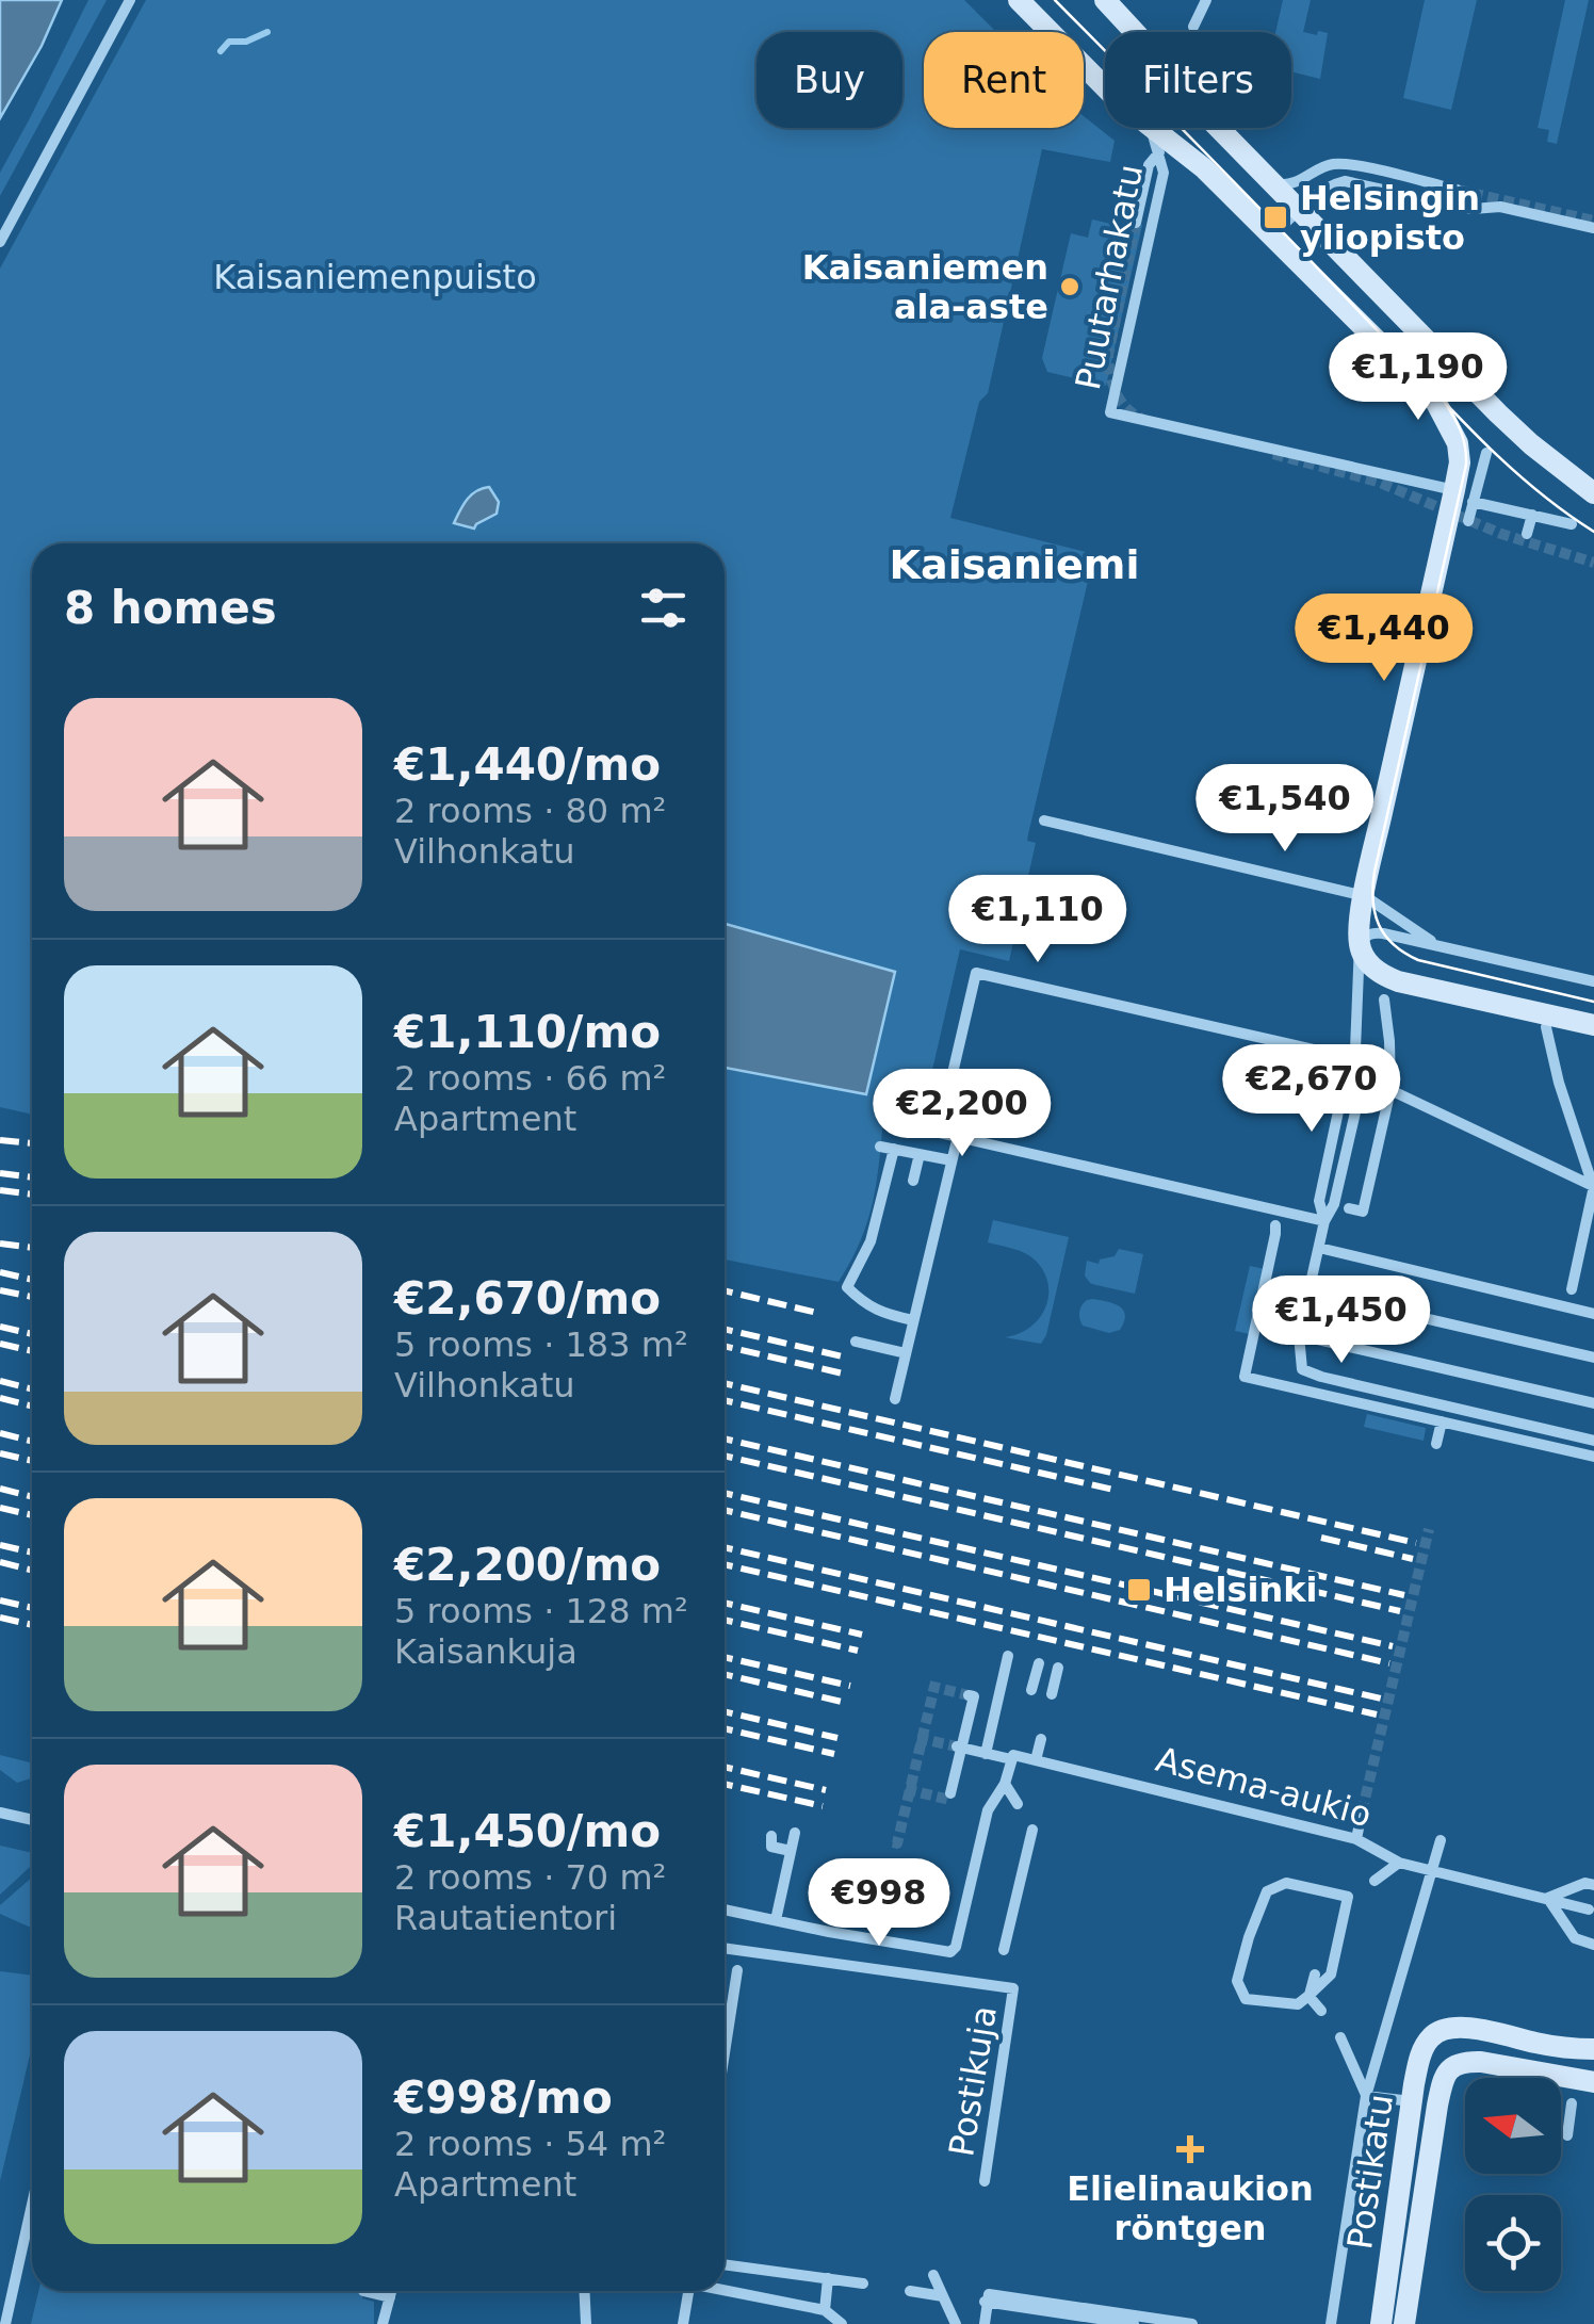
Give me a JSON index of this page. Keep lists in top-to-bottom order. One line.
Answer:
{"streets":{"main road":["Postikatu"],"street":["Puutarhakatu","Asema-aukio","Postikuja"]},"districts":["Kaisaniemi"],"parks":["Kaisaniemenpuisto"],"places":{"transit":["Helsingin yliopisto","Helsinki"],"other":["Kaisaniemen ala-aste"],"health":["Elielinaukion röntgen"]},"north":"left","page":{"chip":["Buy","Rent","Filters"],"price":["€1,190","€1,440","€1,540","€1,110","€2,670","€2,200","€1,450","€998"],"heading":"8 homes","list":[{"name":"€1,440/mo","note":"2 rooms · 80 m² · Vilhonkatu"},{"name":"€1,110/mo","note":"2 rooms · 66 m² · Apartment"},{"name":"€2,670/mo","note":"5 rooms · 183 m² · Vilhonkatu"},{"name":"€2,200/mo","note":"5 rooms · 128 m² · Kaisankuja"},{"name":"€1,450/mo","note":"2 rooms · 70 m² · Rautatientori"},{"name":"€998/mo","note":"2 rooms · 54 m² · Apartment"}]}}
